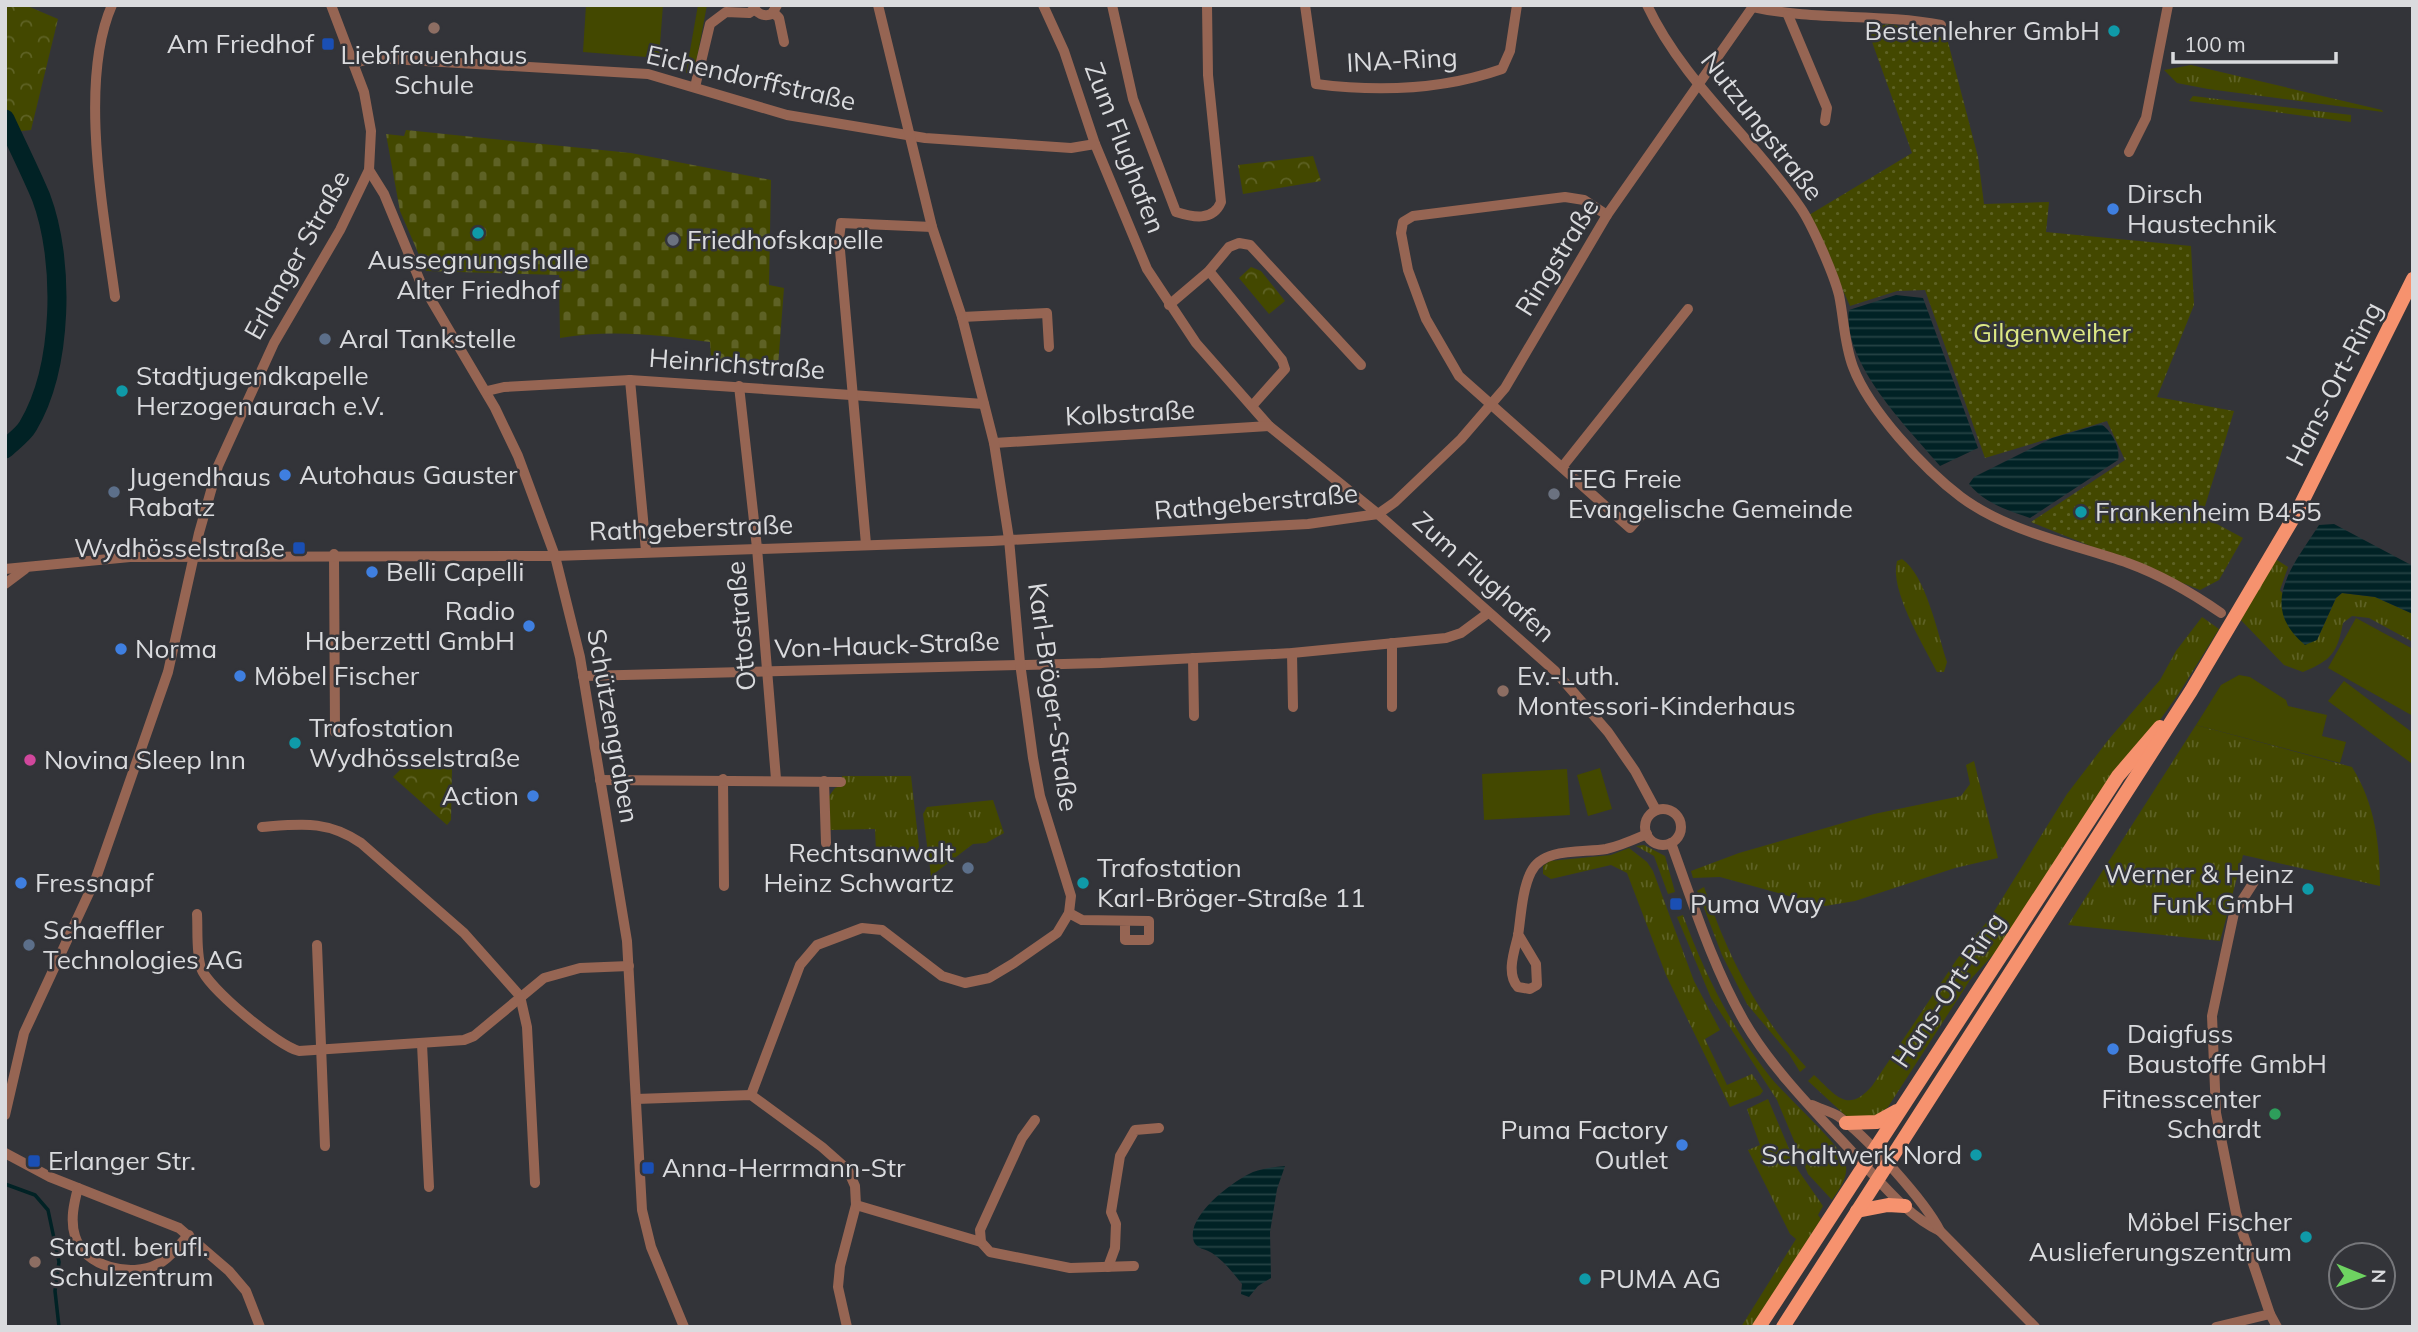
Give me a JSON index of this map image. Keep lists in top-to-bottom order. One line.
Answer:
{"streets":{"main road":["Hans-Ort-Ring"],"street":["INA-Ring","Eichendorffstraße","Nutzungstraße","Zum Flughafen","Erlanger Straße","Ringstraße","Heinrichstraße","Kolbstraße","Rathgeberstraße","Ottostraße","Von-Hauck-Straße","Karl-Bröger-Straße","Schützengraben"]},"crossings":[["Eichendorffstraße","Zum Flughafen"],["Eichendorffstraße","Erlanger Straße"],["Eichendorffstraße","Karl-Bröger-Straße"],["Nutzungstraße","Ringstraße"],["Zum Flughafen","Ringstraße"],["Zum Flughafen","Kolbstraße"],["Zum Flughafen","Rathgeberstraße"],["Zum Flughafen","Von-Hauck-Straße"],["Erlanger Straße","Rathgeberstraße"],["Erlanger Straße","Schützengraben"],["Ringstraße","Rathgeberstraße"],["Heinrichstraße","Ottostraße"],["Heinrichstraße","Karl-Bröger-Straße"],["Heinrichstraße","Schützengraben"],["Kolbstraße","Karl-Bröger-Straße"],["Rathgeberstraße","Ottostraße"],["Rathgeberstraße","Karl-Bröger-Straße"],["Rathgeberstraße","Schützengraben"],["Ottostraße","Von-Hauck-Straße"],["Von-Hauck-Straße","Karl-Bröger-Straße"],["Von-Hauck-Straße","Schützengraben"]],"parks":["Gilgenweiher"],"places":{"other":["Liebfrauenhaus Schule","Bestenlehrer GmbH","Dirsch Haustechnik","Aussegnungshalle Alter Friedhof","Friedhofskapelle","Aral Tankstelle","Stadtjugendkapelle Herzogenaurach e.V.","Autohaus Gauster","Jugendhaus Rabatz","FEG Freie Evangelische Gemeinde","Frankenheim B455","Belli Capelli","Radio Haberzettl GmbH","Norma","Möbel Fischer","Ev.-Luth. Montessori-Kinderhaus","Trafostation Wydhösselstraße","Novina Sleep Inn","Action","Rechtsanwalt Heinz Schwartz","Fressnapf","Trafostation Karl-Bröger-Straße 11","Werner & Heinz Funk GmbH","Schaeffler Technologies AG","Daigfuss Baustoffe GmbH","Fitnesscenter Schardt","Puma Factory Outlet","Schaltwerk Nord","Möbel Fischer Auslieferungszentrum","Staatl. berufl. Schulzentrum","PUMA AG"],"transit":["Am Friedhof","Wydhösselstraße","Puma Way","Erlanger Str.","Anna-Herrmann-Str"]},"scale_bar":"100 m","north":"right"}
